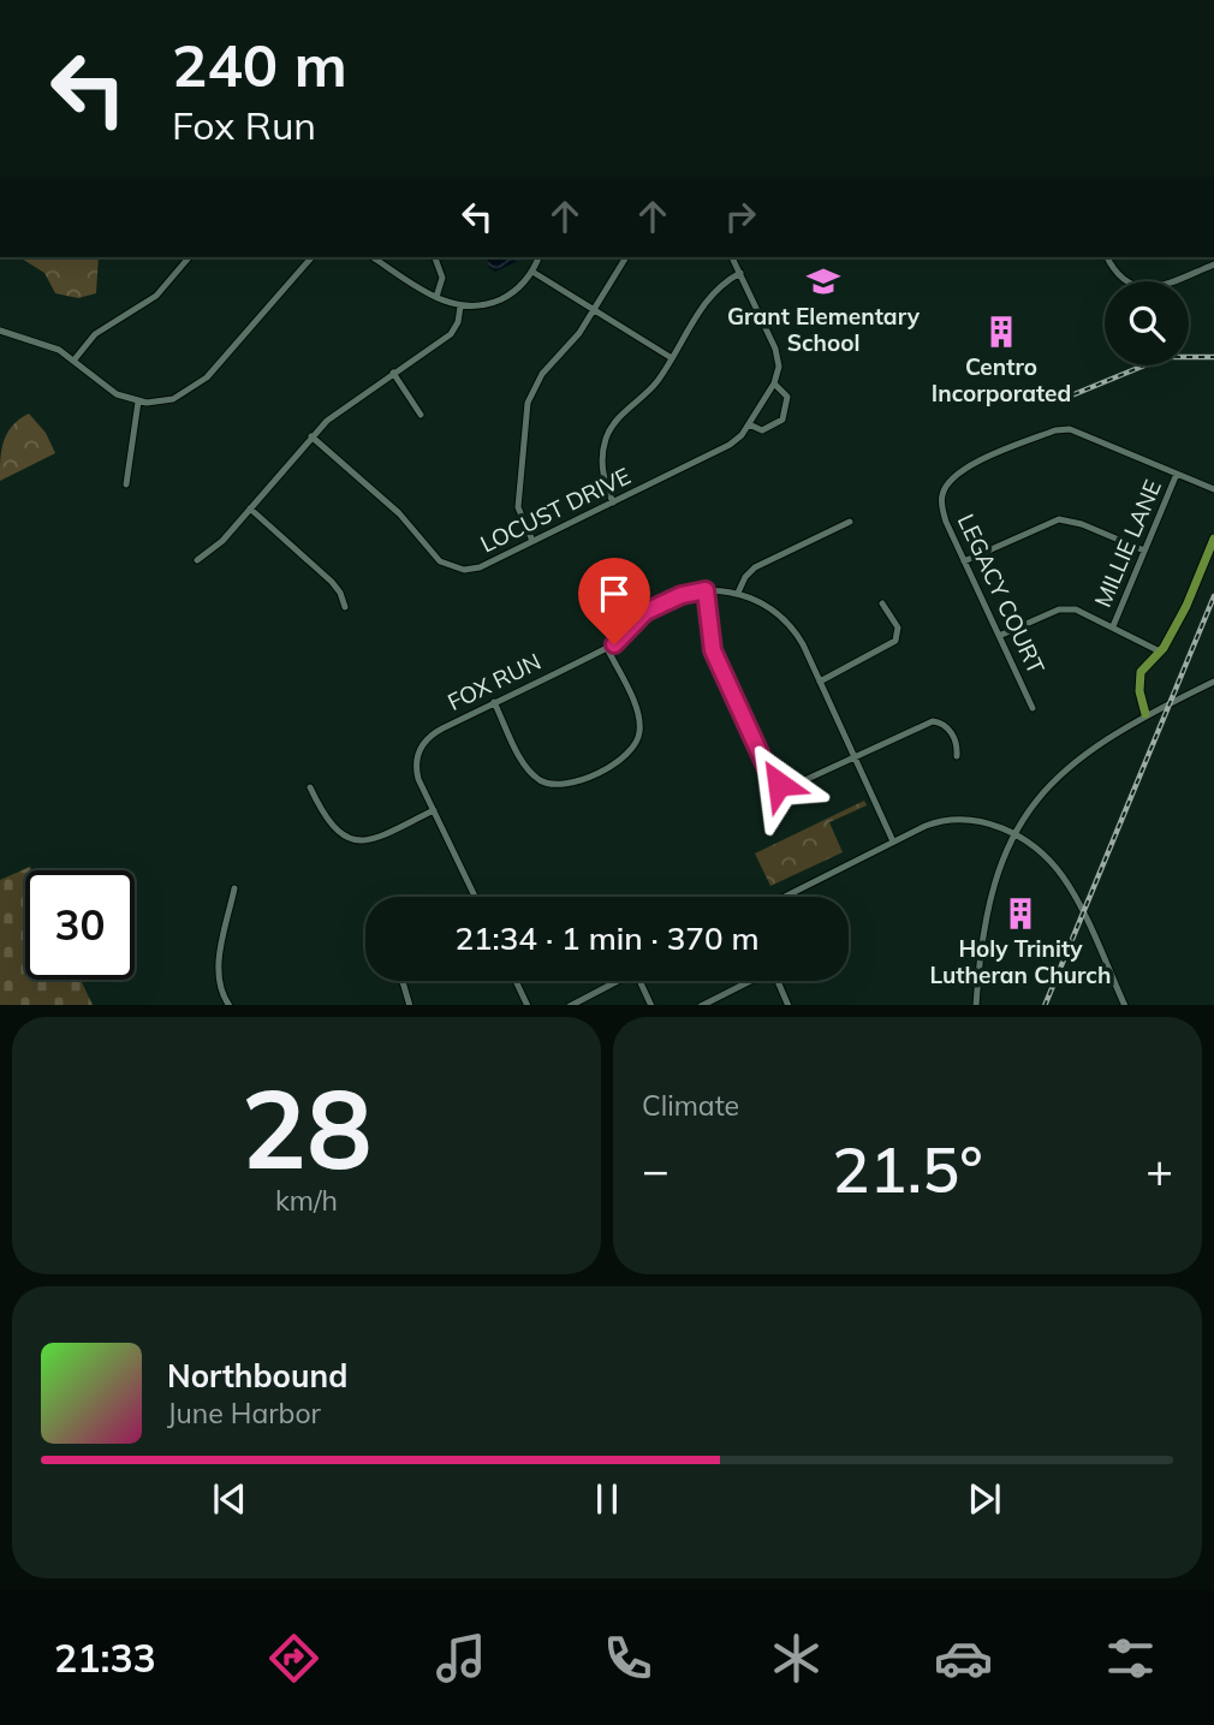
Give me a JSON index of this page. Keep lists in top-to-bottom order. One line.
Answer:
{"streets":{"street":["LOCUST DRIVE","MILLIE LANE","LEGACY COURT","FOX RUN"]},"crossings":[["MILLIE LANE","LEGACY COURT"]],"places":{"school or university":["Grant Elementary School"],"building":["Centro Incorporated","Holy Trinity Lutheran Church"]},"page":{"turn":["240 m","Fox Run"],"limit":"30","trip":"21:34 · 1 min · 370 m","tile":[["28","km/h"],"Climate"],"heat":["−","21.5°","+"],"song":["Northbound","June Harbor"],"tabs":"21:33"}}
